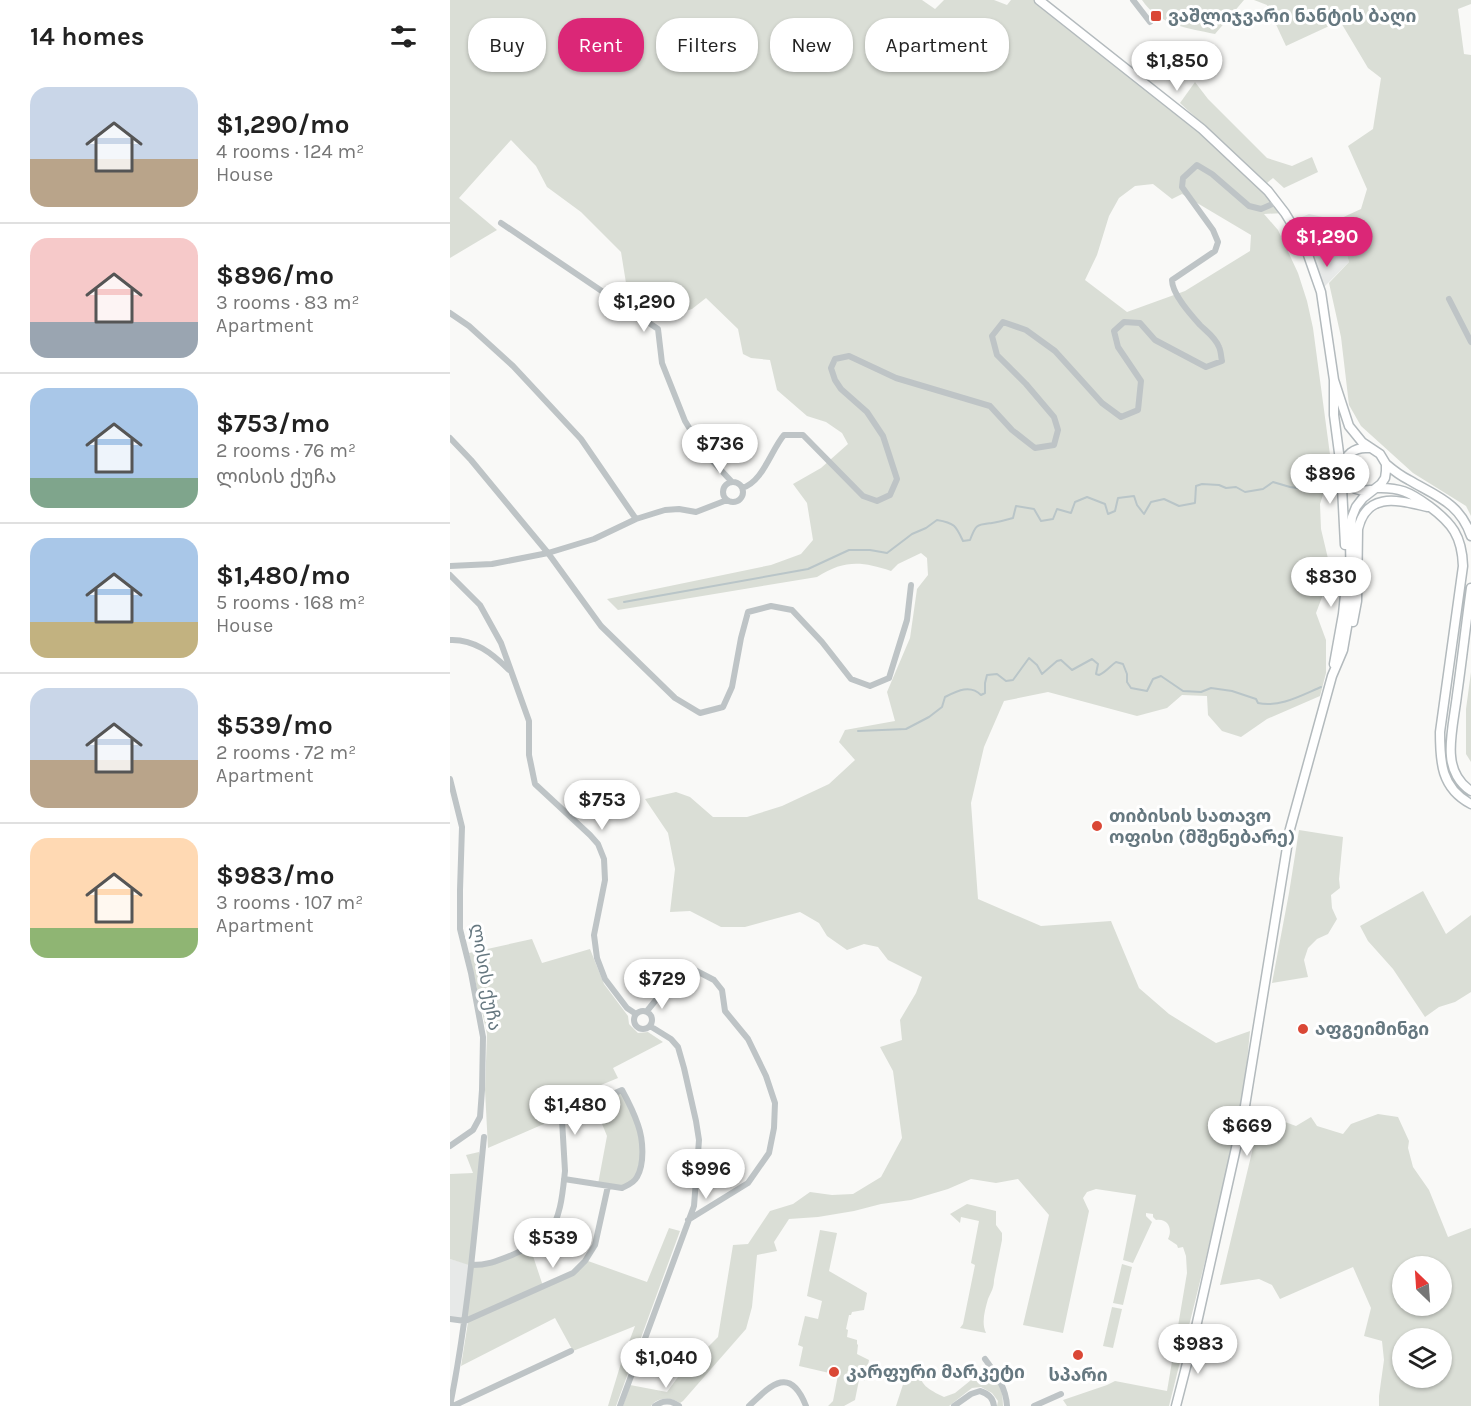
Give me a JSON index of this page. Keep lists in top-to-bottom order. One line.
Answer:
{"streets":{"street":["ლისის ქუჩა"]},"places":{"transit":["ვაშლიჯვარი ნანტის ბაღი"],"other":["თიბისის სათავო ოფისი (მშენებარე)","აფგეიმინგი","სპარი","კარფური მარკეტი"]},"north":"top left","page":{"heading":"14 homes","chip":["Buy","Rent","Filters","New","Apartment"],"price":["$1,850","$1,290","$1,290","$736","$896","$830","$753","$729","$1,480","$669","$996","$539","$983","$1,040"],"list":[{"name":"$1,290/mo","note":"4 rooms · 124 m² · House"},{"name":"$896/mo","note":"3 rooms · 83 m² · Apartment"},{"name":"$753/mo","note":"2 rooms · 76 m² · ლისის ქუჩა"},{"name":"$1,480/mo","note":"5 rooms · 168 m² · House"},{"name":"$539/mo","note":"2 rooms · 72 m² · Apartment"},{"name":"$983/mo","note":"3 rooms · 107 m² · Apartment"}]}}
